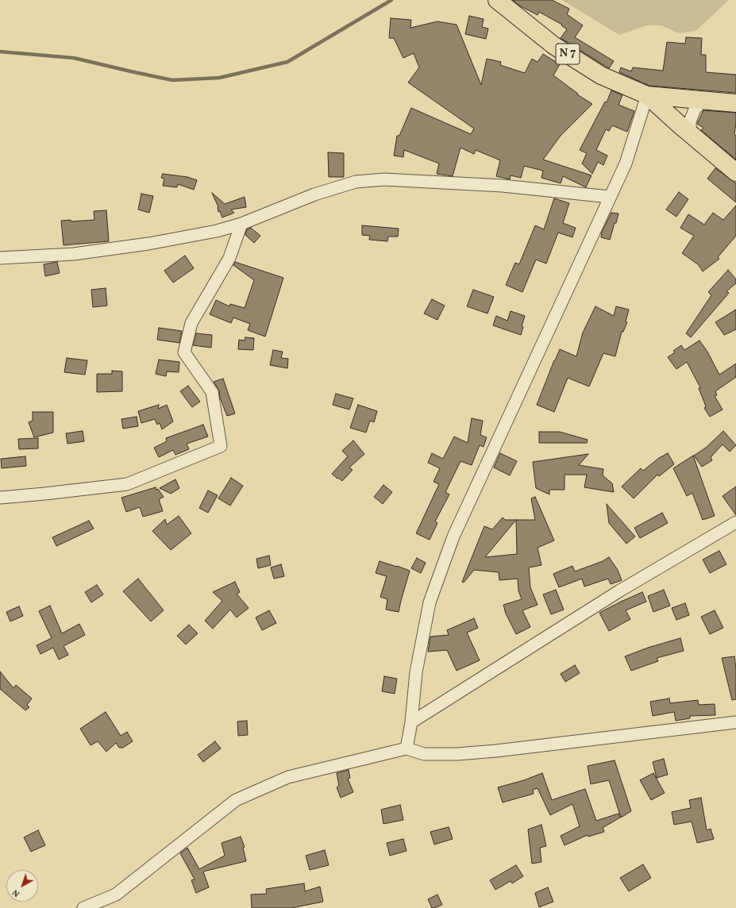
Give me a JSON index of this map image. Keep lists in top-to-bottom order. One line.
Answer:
{"streets":{"main road":["N 7"]},"north":"bottom left"}
